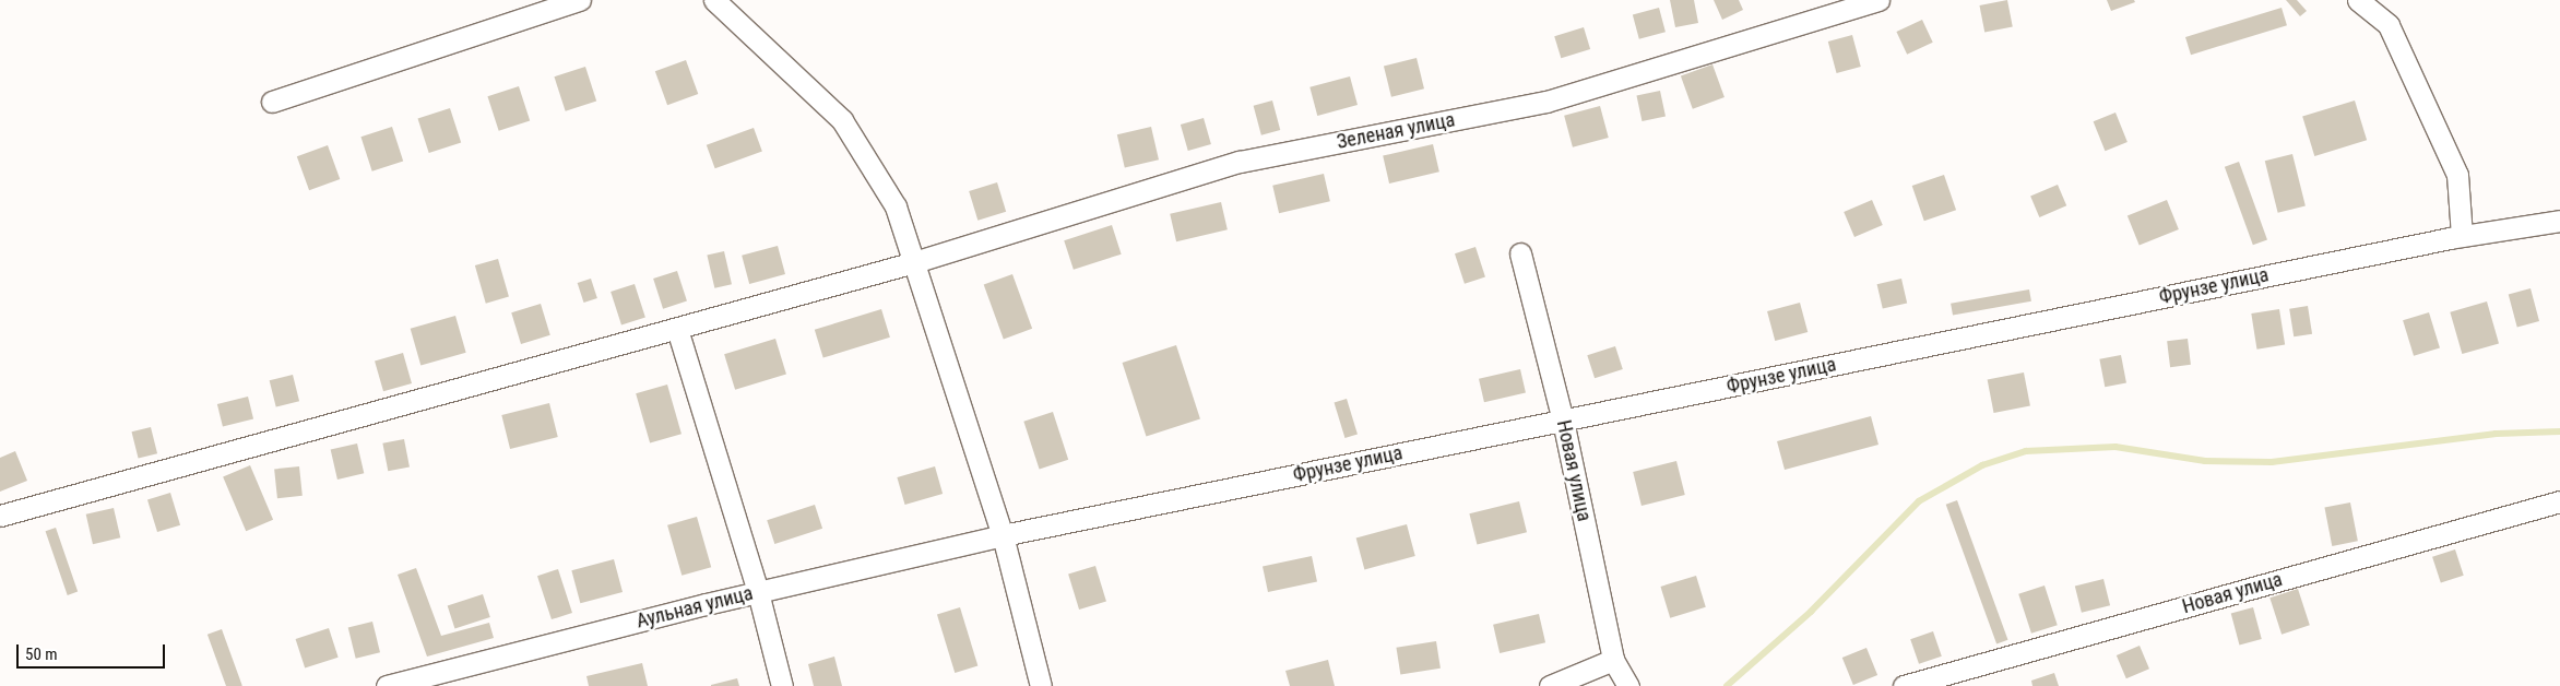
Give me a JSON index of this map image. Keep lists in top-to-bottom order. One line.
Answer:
{"streets":{"street":["Зеленая улица","Фрунзе улица","Новая улица","Аульная улица"]},"crossings":[["Фрунзе улица","Новая улица"],["Фрунзе улица","Аульная улица"]],"scale_bar":"50 m"}
